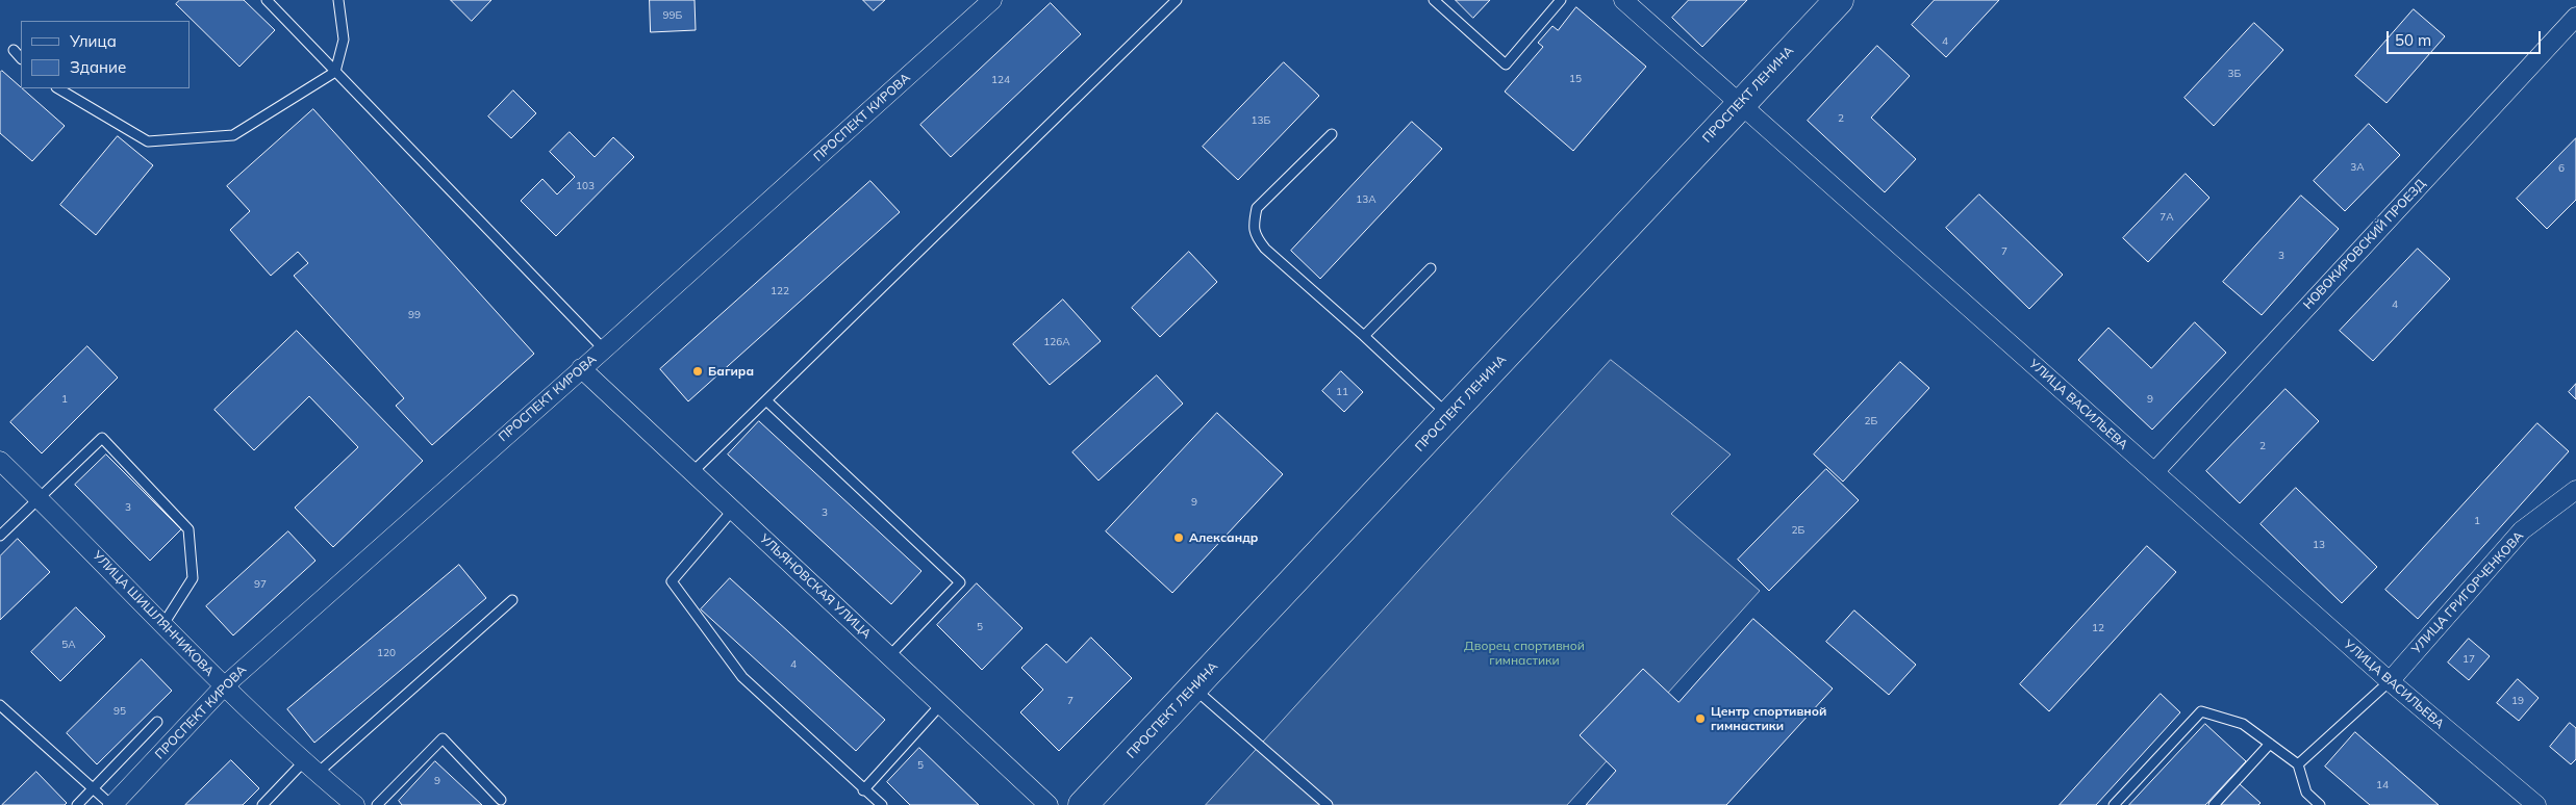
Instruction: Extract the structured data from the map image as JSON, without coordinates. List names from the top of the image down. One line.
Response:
{"streets":{"main road":["ПРОСПЕКТ ЛЕНИНА"],"street":["ПРОСПЕКТ КИРОВА","НОВОКИРОВСКИЙ ПРОЕЗД","УЛИЦА ВАСИЛЬЕВА","УЛЬЯНОВСКАЯ УЛИЦА","УЛИЦА ГРИГОРЧЕНКОВА","УЛИЦА ШИШЛЯННИКОВА"]},"crossings":[["ПРОСПЕКТ ЛЕНИНА","УЛИЦА ВАСИЛЬЕВА"],["ПРОСПЕКТ КИРОВА","УЛЬЯНОВСКАЯ УЛИЦА"],["ПРОСПЕКТ КИРОВА","УЛИЦА ШИШЛЯННИКОВА"],["НОВОКИРОВСКИЙ ПРОЕЗД","УЛИЦА ВАСИЛЬЕВА"],["УЛИЦА ВАСИЛЬЕВА","УЛИЦА ГРИГОРЧЕНКОВА"]],"parks":["Дворец спортивной гимнастики"],"places":["Багира","Александр","Центр спортивной гимнастики"],"house_numbers":["99Б","4","3Б","15","124","2","13Б","3А","6","103","13А","7А","7","3","122","4","99","126А","11","1","9","2Б","2","9","3","3","1","2Б","13","97","5","12","5А","120","17","4","7","19","95","5","9","14"],"legend":["Улица","Здание"],"scale_bar":"50 m"}
